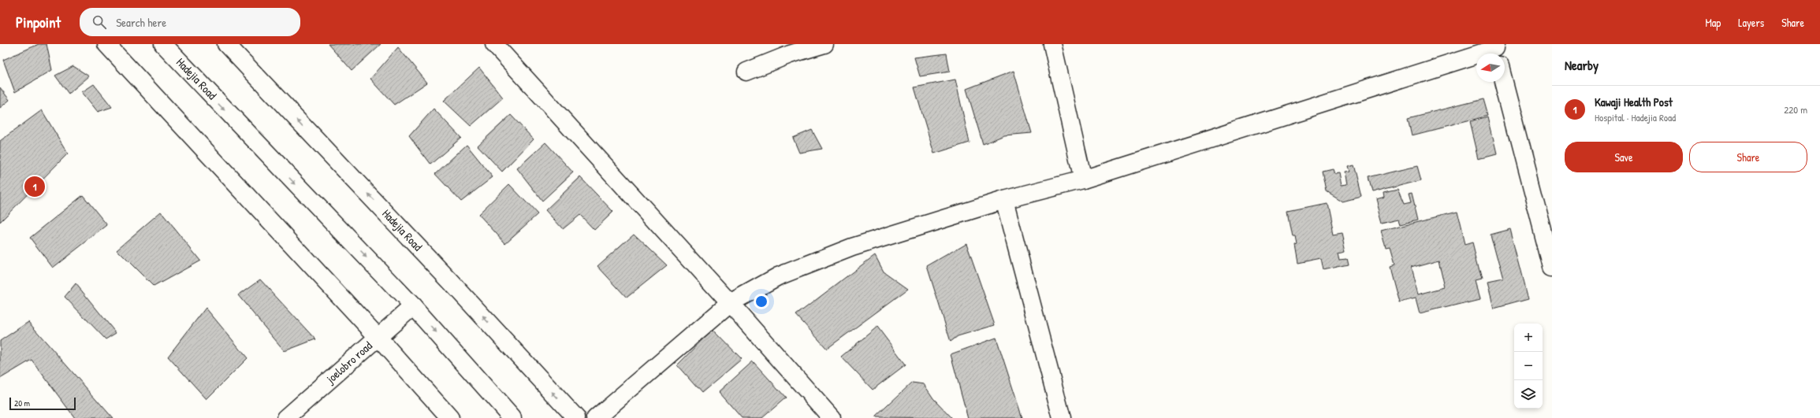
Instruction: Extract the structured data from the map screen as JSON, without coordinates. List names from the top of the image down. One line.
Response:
{"streets":{"street":["Hadejia Road","joelobro road"]},"crossings":[["Hadejia Road","joelobro road"]],"scale_bar":"20 m","north":"left","page":{"header":"Pinpoint","search":"Search here","nav":["Map","Layers","Share"],"heading":"Nearby","list":[{"mark":"1","name":"Kawaji Health Post","note":"Hospital · Hadejia Road","value":"220 m"}],"buttons":["Save","Share"],"pins":"1","map_buttons":["+","−"],"scale":"20 m"}}
